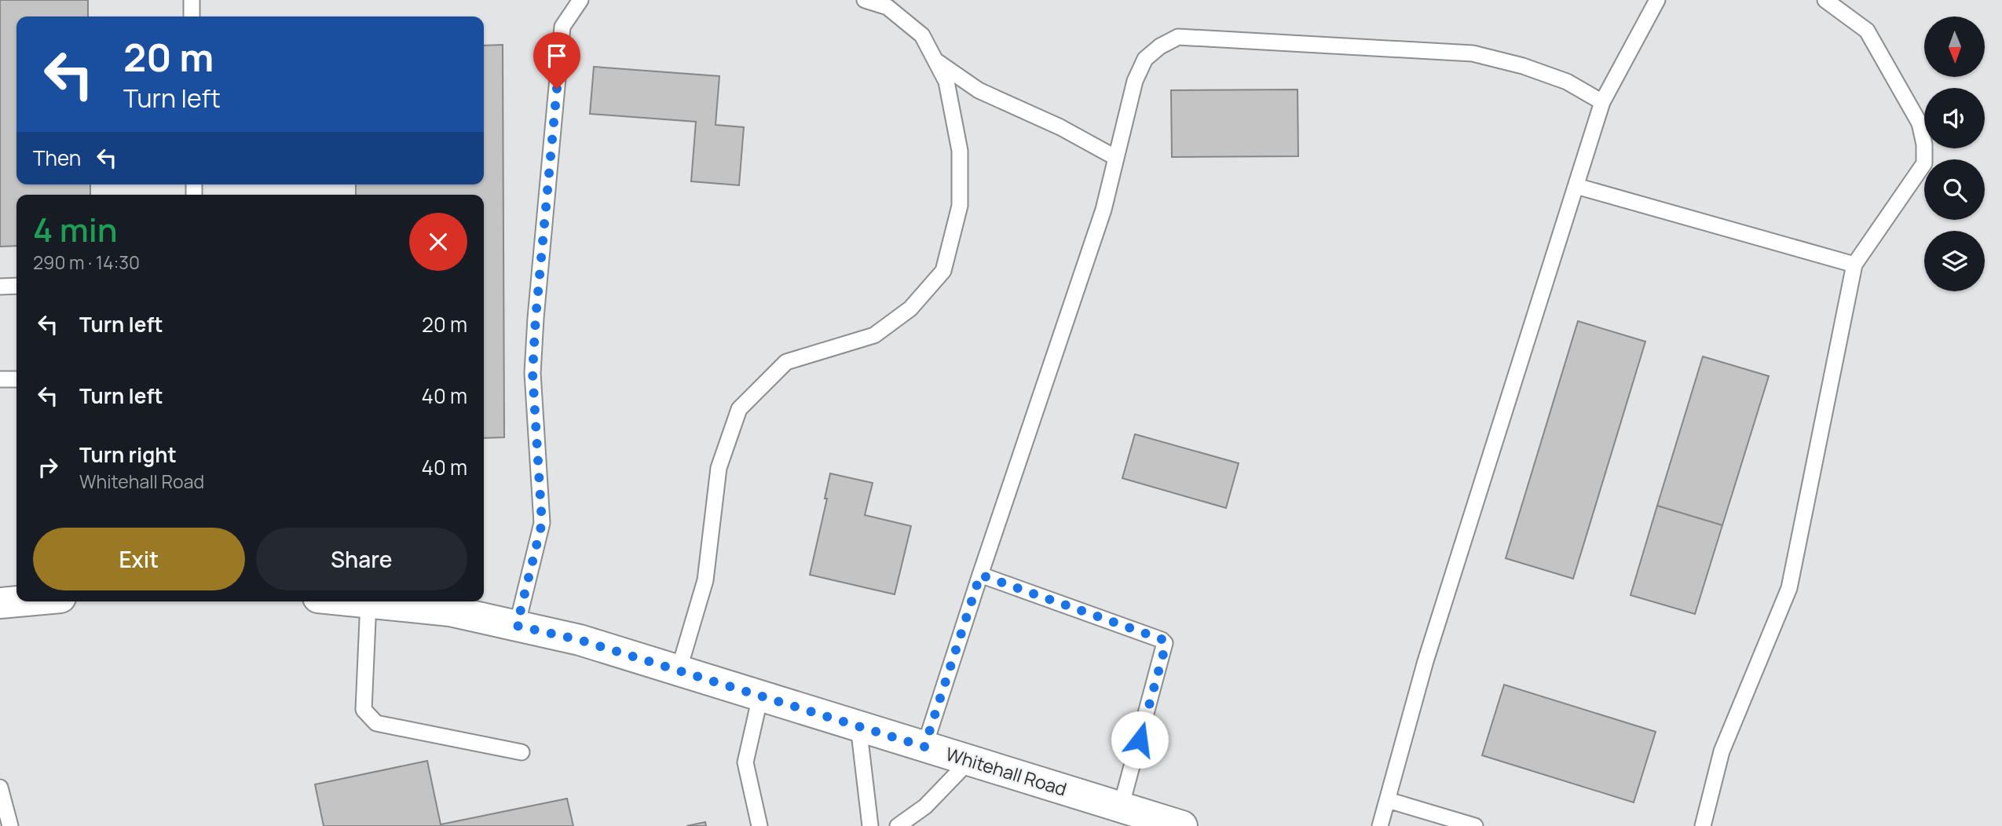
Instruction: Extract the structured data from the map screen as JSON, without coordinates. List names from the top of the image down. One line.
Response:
{"streets":{"main road":["Whitehall Road"]},"north":"bottom","page":{"turn":["20 m","Turn left"],"then":"Then","heading":["4 min","290 m · 14:30"],"list":[{"name":"Turn left","value":"20 m"},{"name":"Turn left","value":"40 m"},{"name":"Turn right","note":"Whitehall Road","value":"40 m"}],"buttons":["Exit","Share"]}}
